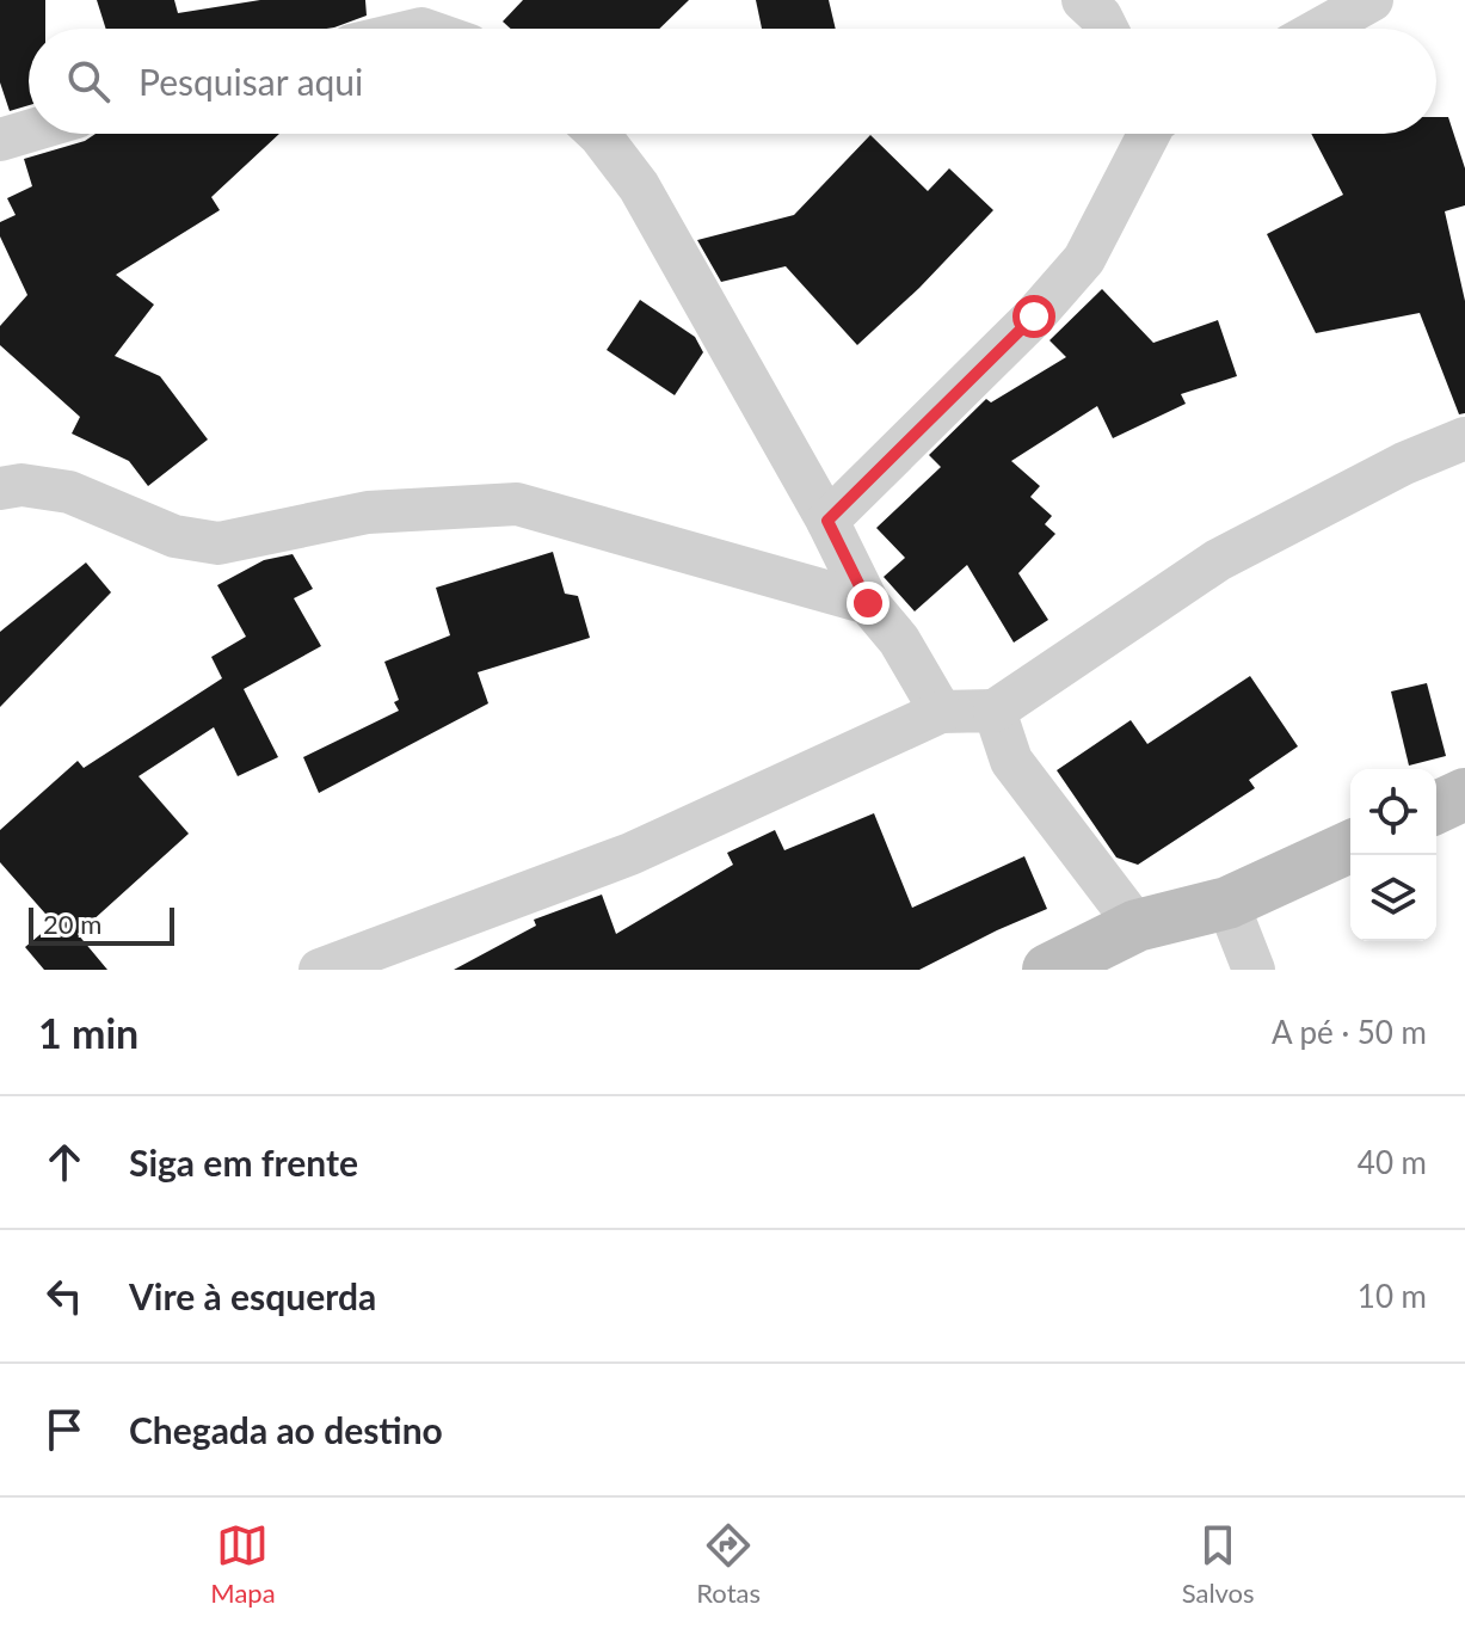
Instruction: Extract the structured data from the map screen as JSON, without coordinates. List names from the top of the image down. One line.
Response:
{"scale_bar":"20 m","page":{"search":"Pesquisar aqui","scale":"20 m","heading":["1 min","A pé · 50 m"],"list":[["Siga em frente","40 m"],["Vire à esquerda","10 m"],"Chegada ao destino"],"nav":["Mapa","Rotas","Salvos"]}}
